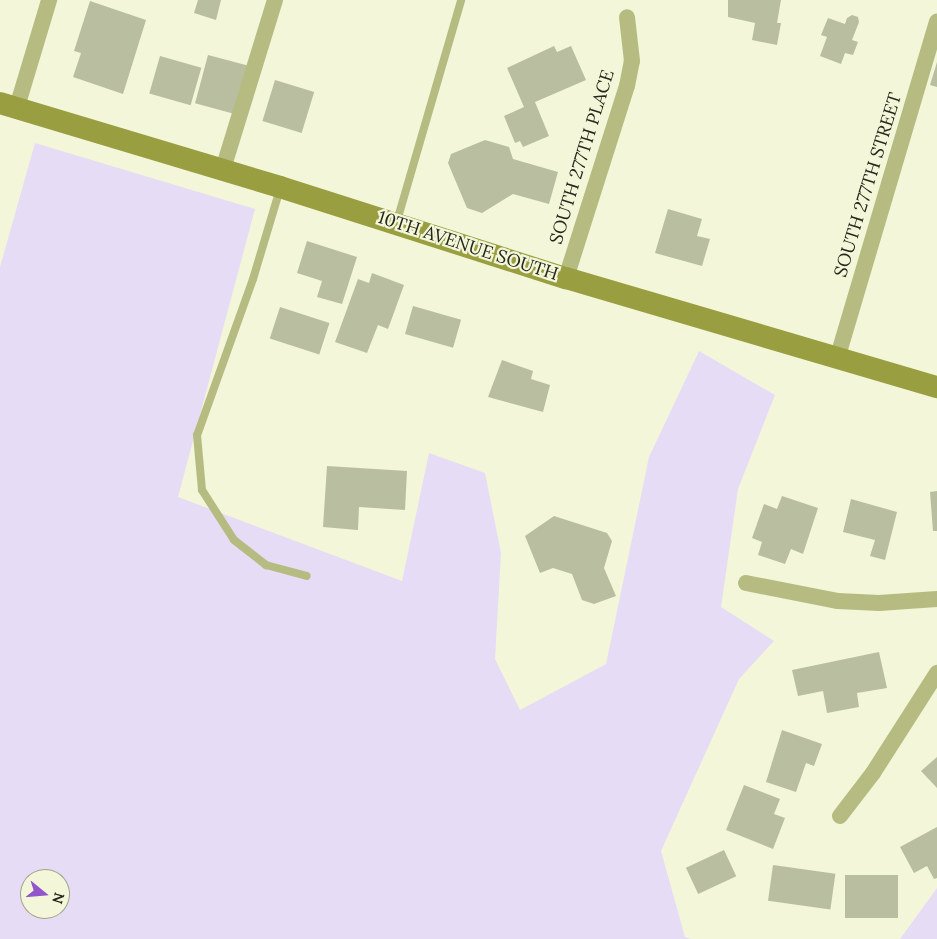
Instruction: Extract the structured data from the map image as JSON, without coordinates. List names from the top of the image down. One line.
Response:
{"streets":{"main road":["10TH AVENUE SOUTH"],"street":["SOUTH 277TH PLACE","SOUTH 277TH STREET"]},"crossings":[["SOUTH 277TH PLACE","10TH AVENUE SOUTH"],["SOUTH 277TH STREET","10TH AVENUE SOUTH"]],"north":"right"}
